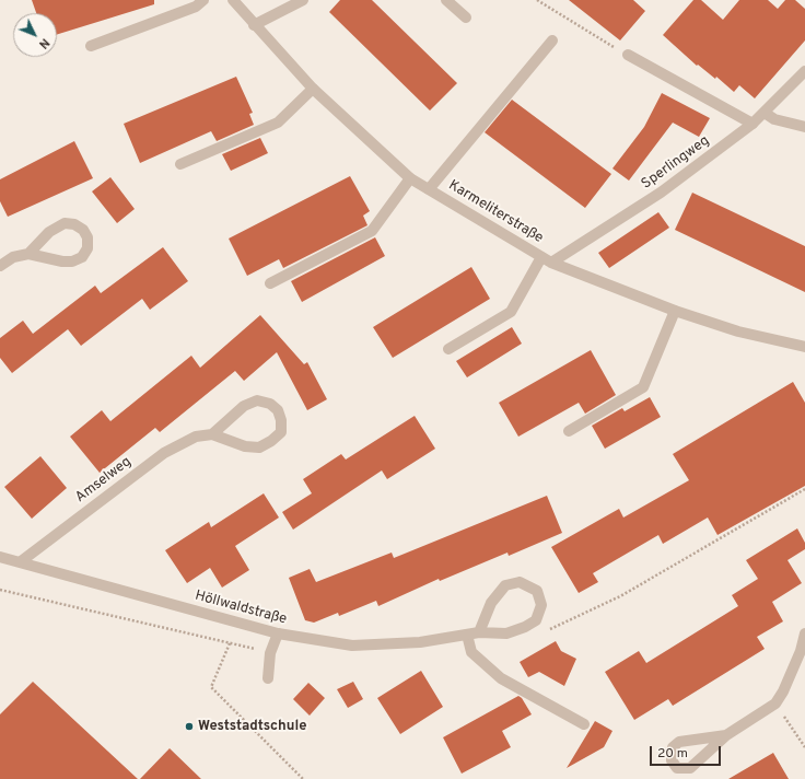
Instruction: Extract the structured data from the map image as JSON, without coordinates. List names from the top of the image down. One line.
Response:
{"streets":{"street":["Sperlingweg","Karmeliterstraße","Amselweg","Höllwaldstraße"]},"crossings":[["Sperlingweg","Karmeliterstraße"],["Amselweg","Höllwaldstraße"]],"places":["Weststadtschule"],"scale_bar":"20 m","north":"bottom right"}
